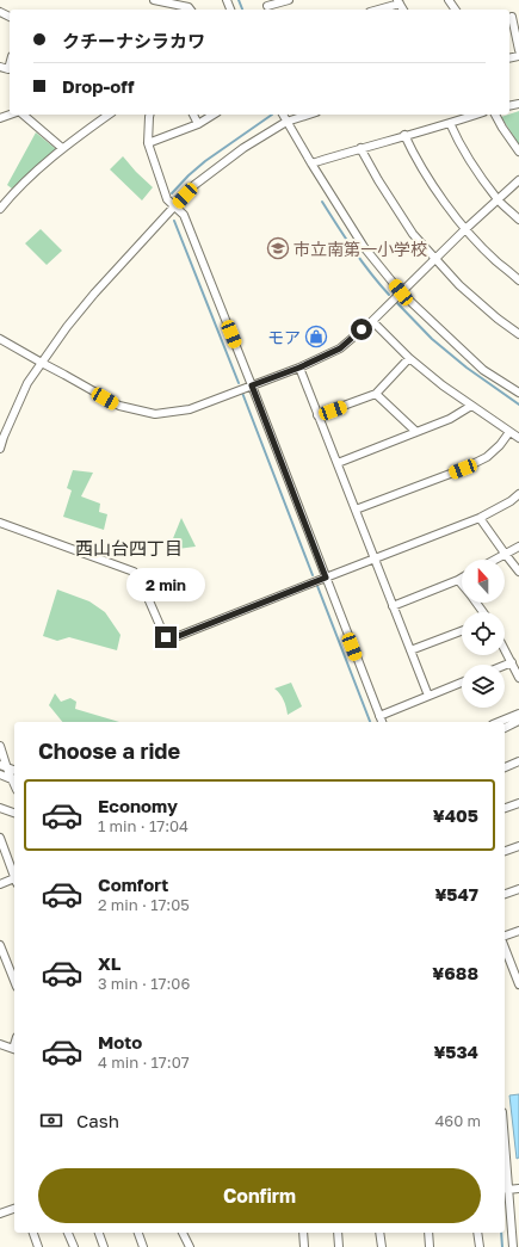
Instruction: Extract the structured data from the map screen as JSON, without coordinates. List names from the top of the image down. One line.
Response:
{"districts":["西山台四丁目"],"places":{"school or university":["市立南第一小学校"],"shop":["モア"]},"north":"top","page":{"banner":["クチーナシラカワ","Drop-off"],"bubble":"2 min","heading":"Choose a ride","list":[{"name":"Economy","note":"1 min · 17:04","value":"¥405"},{"name":"Comfort","note":"2 min · 17:05","value":"¥547"},{"name":"XL","note":"3 min · 17:06","value":"¥688"},{"name":"Moto","note":"4 min · 17:07","value":"¥534"}],"pay":["Cash","460 m"],"buttons":"Confirm"}}
